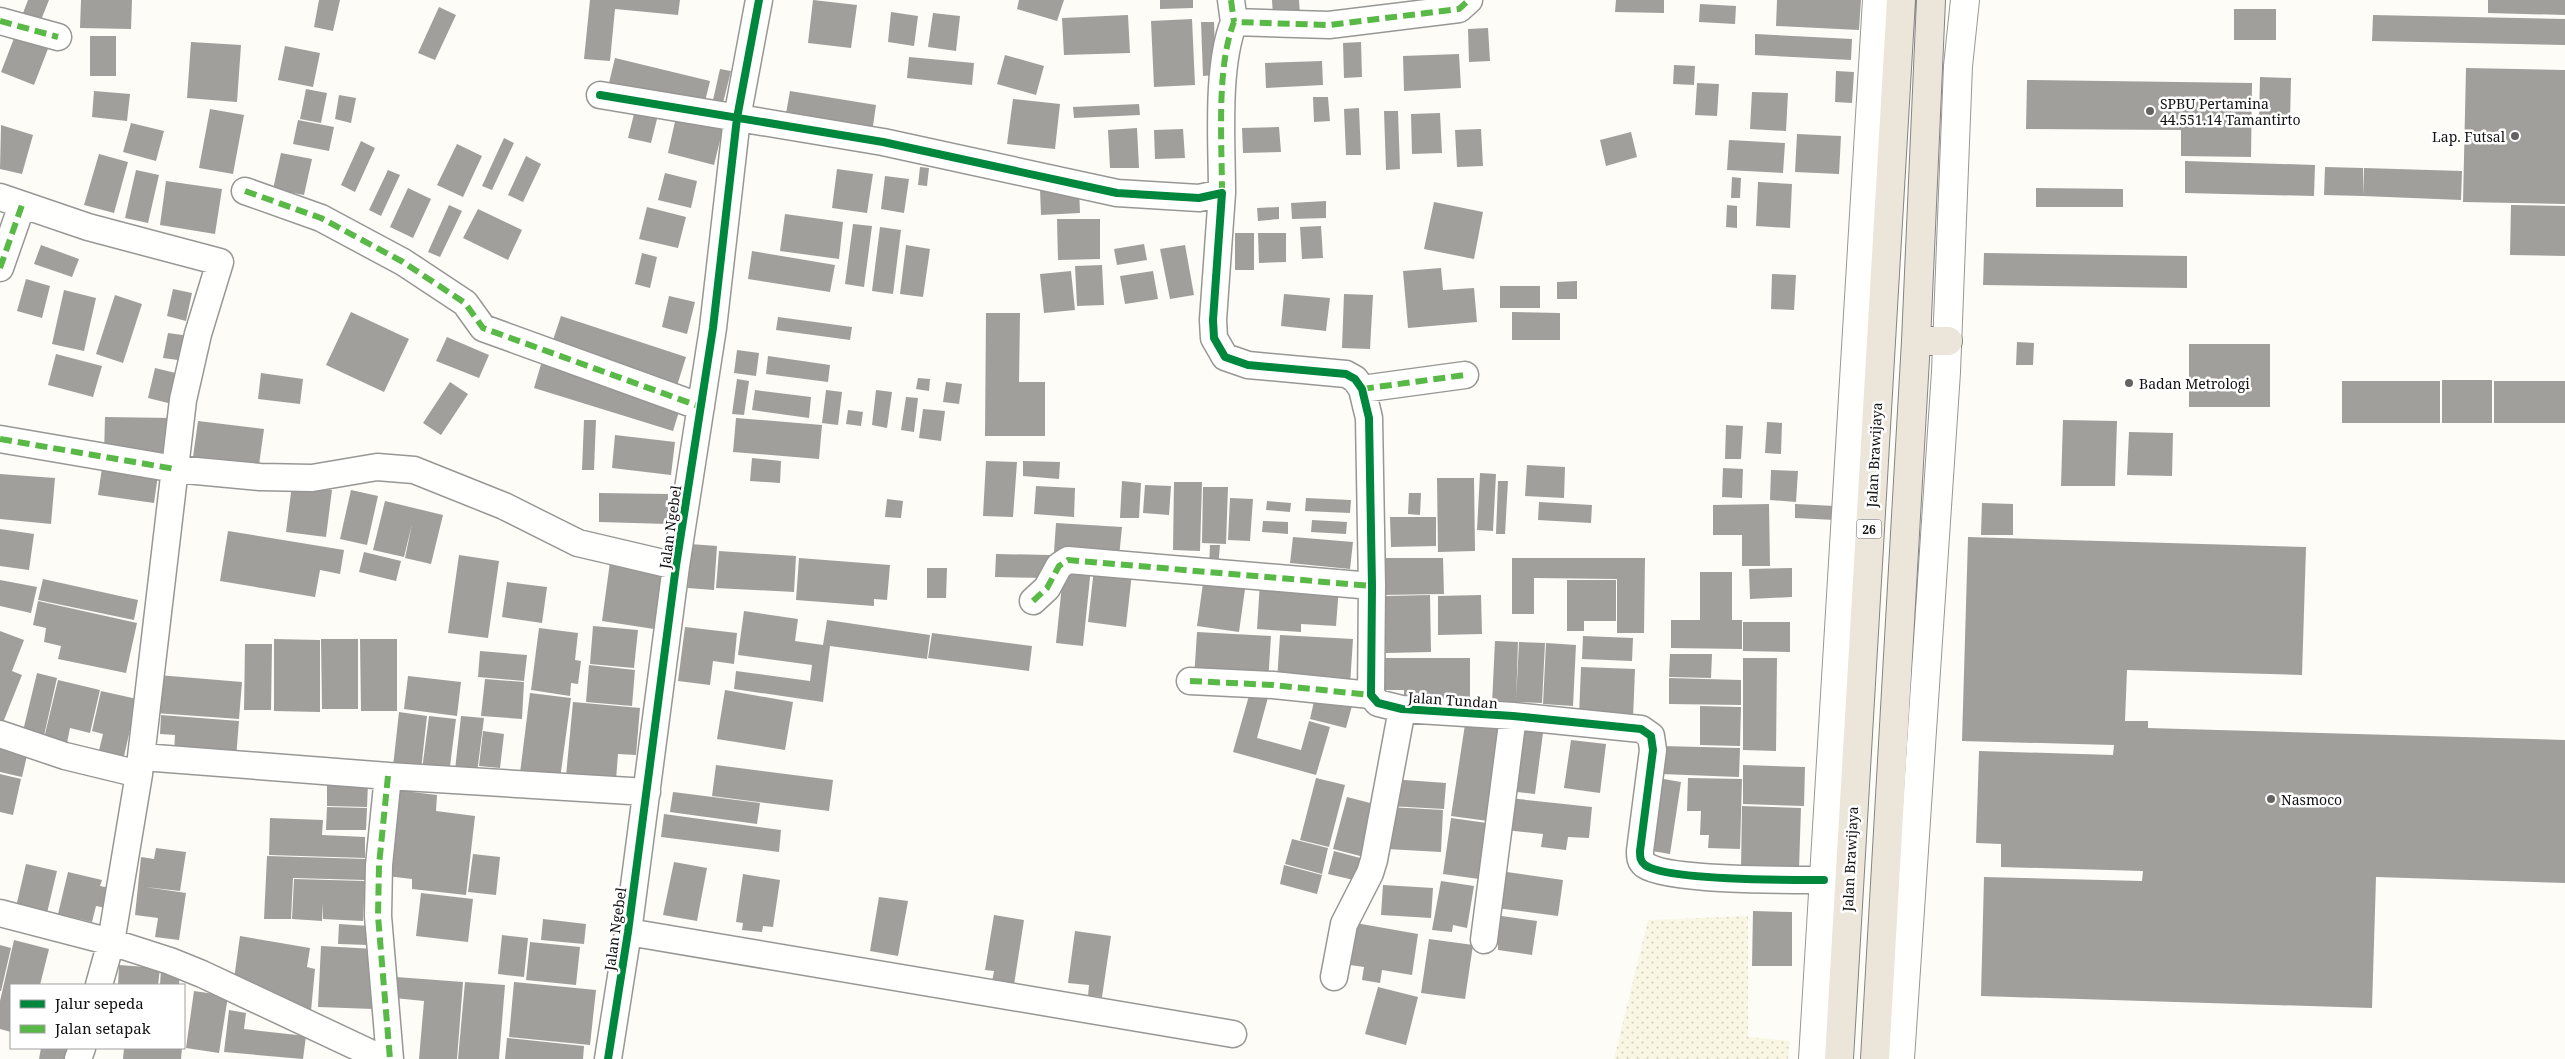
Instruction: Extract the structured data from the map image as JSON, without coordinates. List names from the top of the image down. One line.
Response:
{"streets":{"highway":["Jalan Brawijaya","26"],"street":["Jalan Ngebel","Jalan Tundan"]},"places":["SPBU Pertamina 44.551.14 Tamantirto","Lap. Futsal","Badan Metrologi","Nasmoco"],"legend":["Jalur sepeda","Jalan setapak"]}
